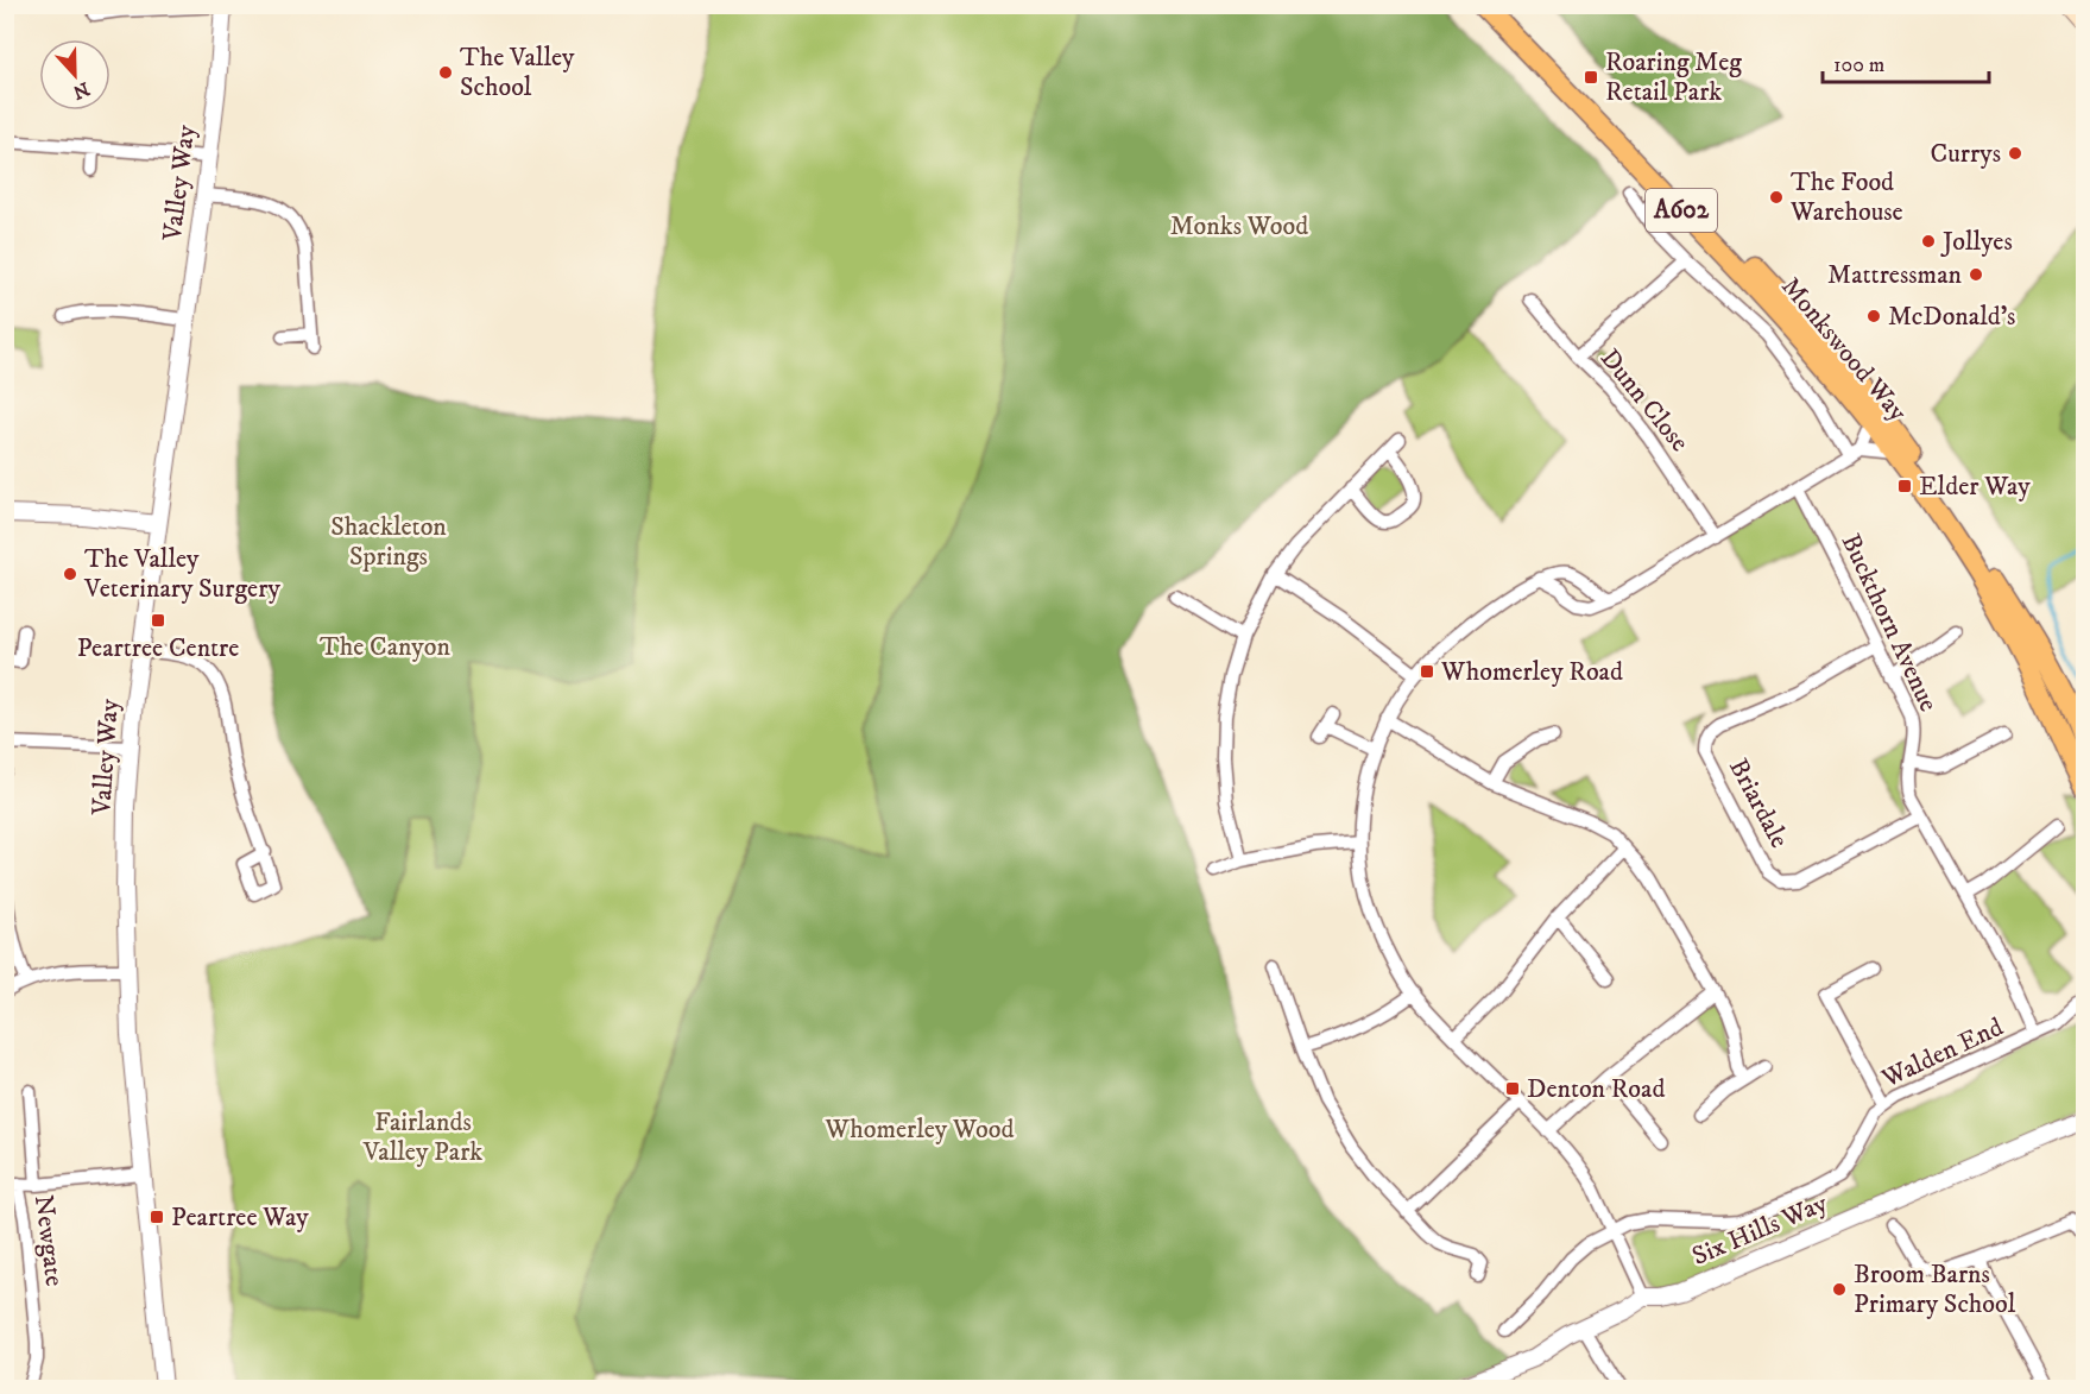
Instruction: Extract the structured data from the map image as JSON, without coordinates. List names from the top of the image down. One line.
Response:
{"streets":{"main road":["A602","Monkswood Way"],"street":["Valley Way","Dunn Close","Buckthorn Avenue","Briardale","Walden End","Six Hills Way","Newgate"]},"crossings":[["Buckthorn Avenue","Briardale"],["Buckthorn Avenue","Walden End"]],"parks":["Monks Wood","Shackleton Springs","The Canyon","Fairlands Valley Park","Whomerley Wood"],"places":{"other":["The Valley School","Currys","The Food Warehouse","Jollyes","Mattressman","McDonald's","The Valley Veterinary Surgery","Broom Barns Primary School"],"transit":["Roaring Meg Retail Park","Elder Way","Peartree Centre","Whomerley Road","Denton Road","Peartree Way"]},"scale_bar":"100 m","north":"bottom"}
